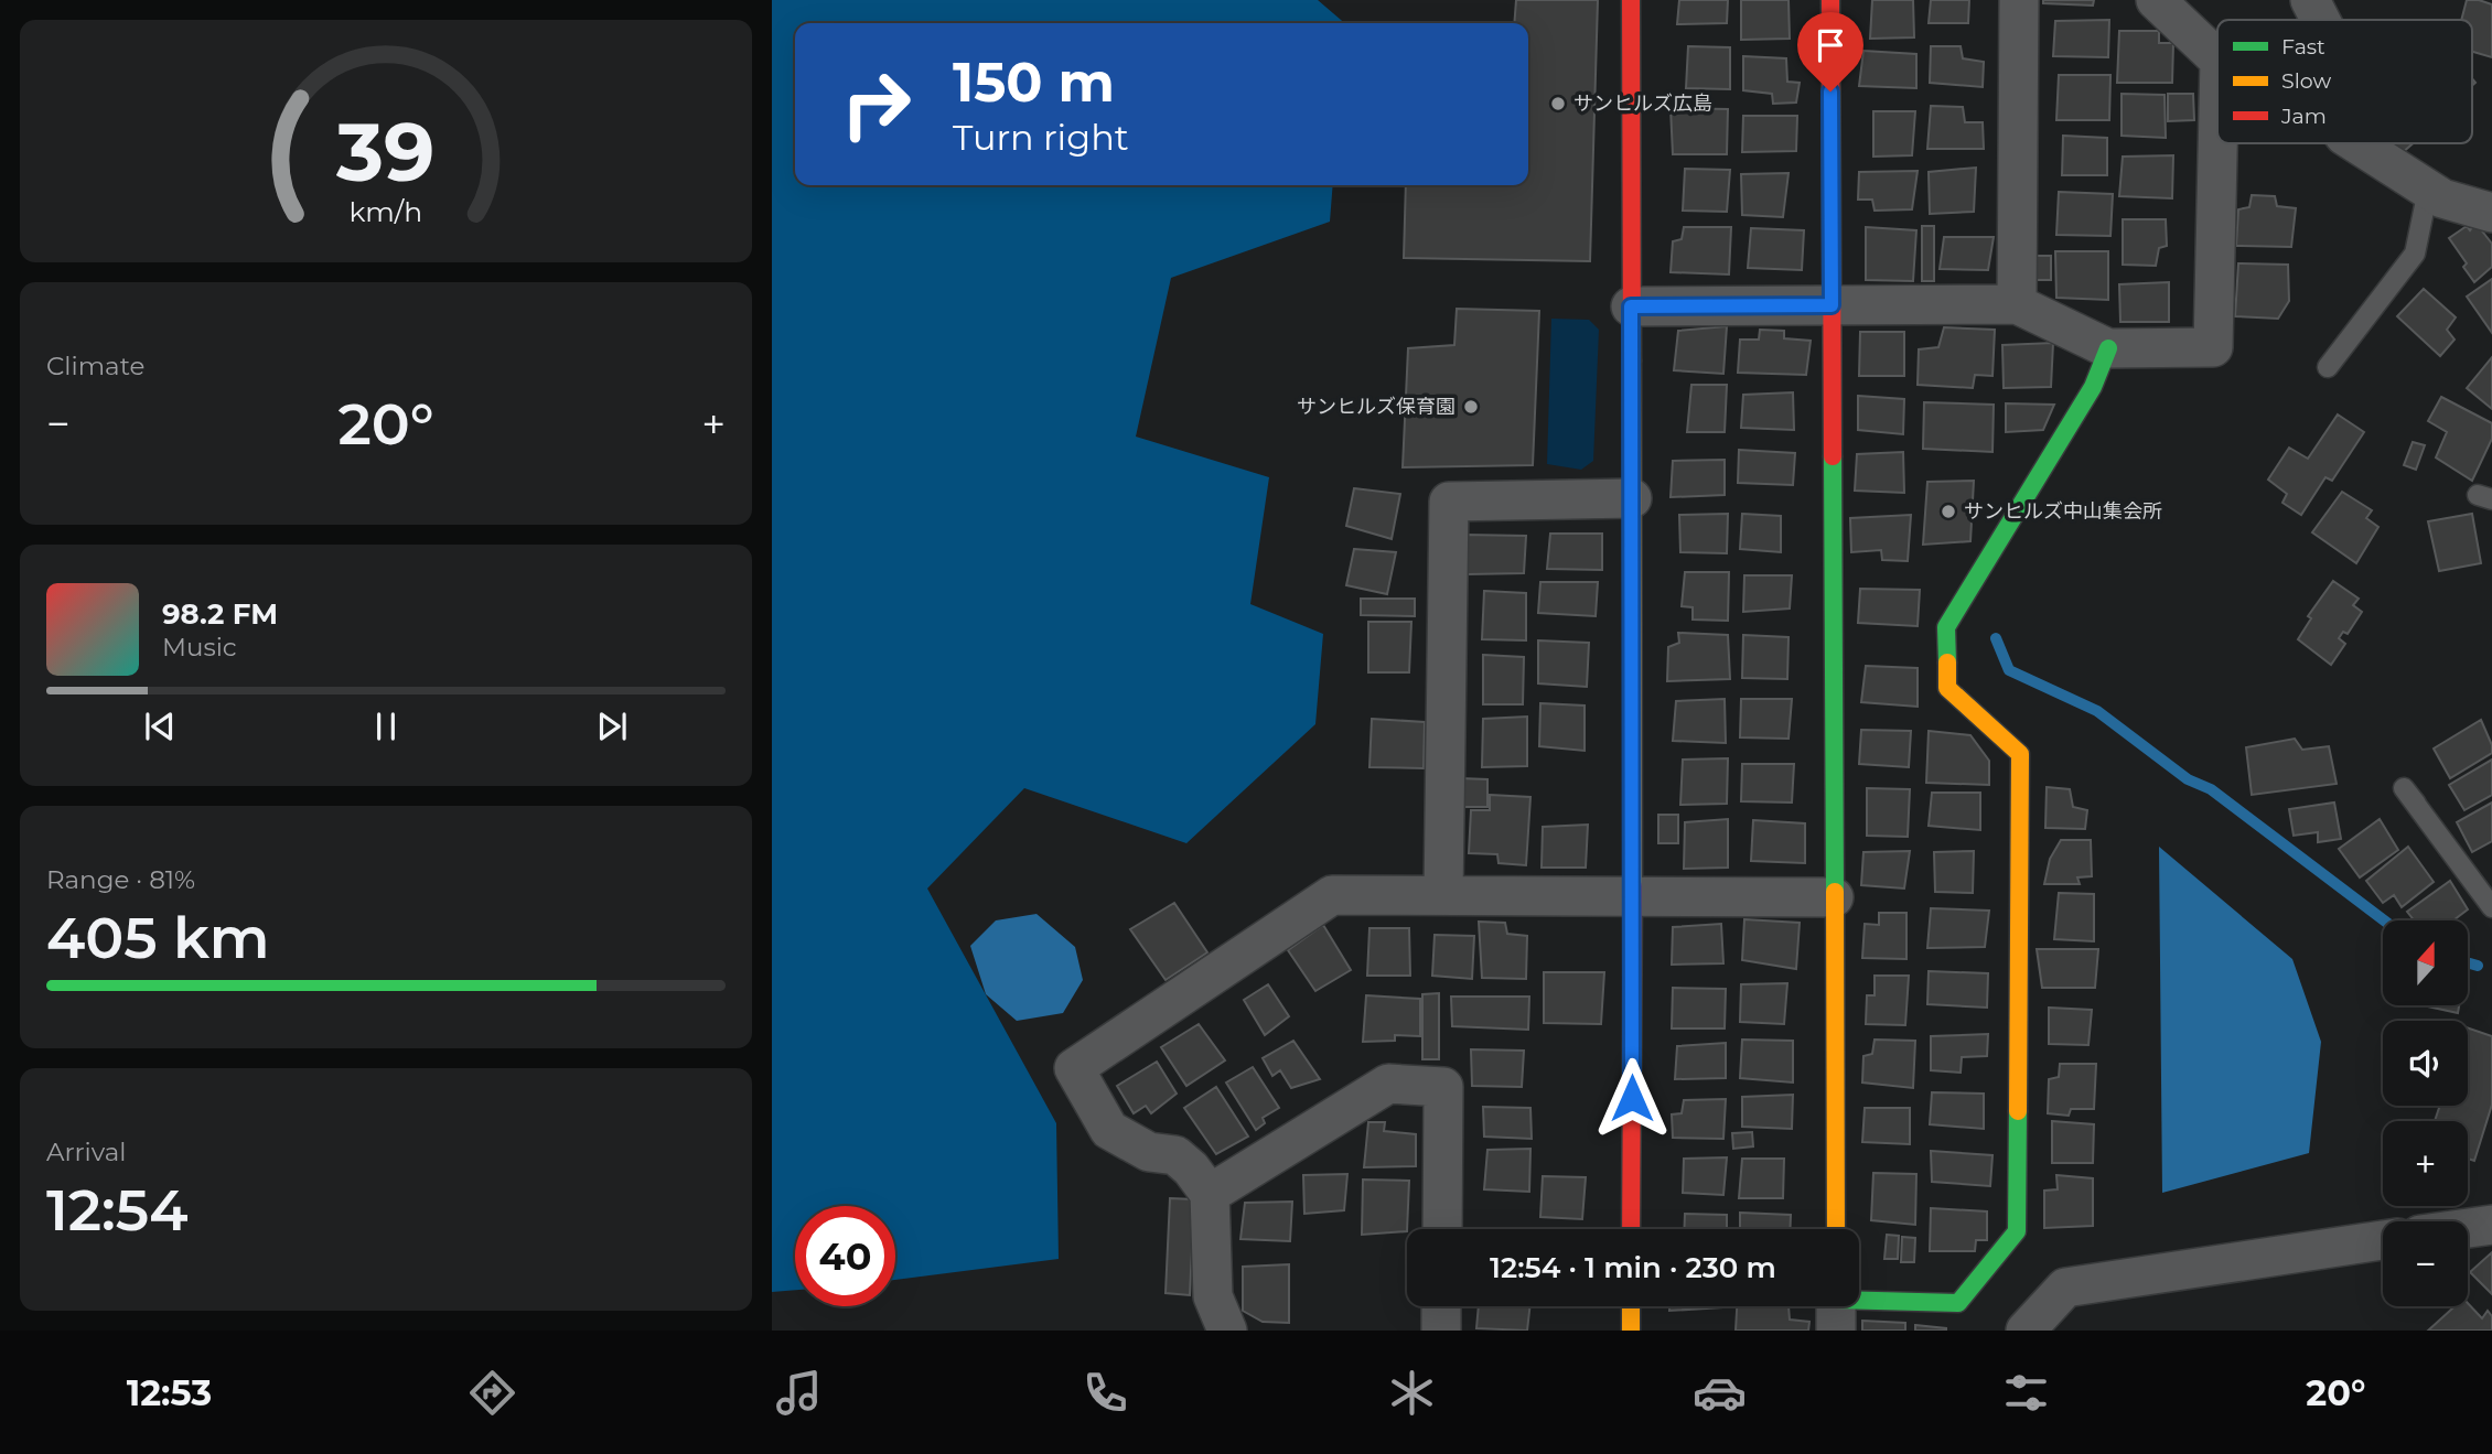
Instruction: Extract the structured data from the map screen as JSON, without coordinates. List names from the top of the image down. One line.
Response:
{"places":["サンヒルズ広島","サンヒルズ保育園","サンヒルズ中山集会所"],"legend":["Fast","Slow","Jam"],"north":"top","page":{"turn":["150 m","Turn right"],"tile":["Climate",["Range · 81%","405 km"],["Arrival","12:54"]],"heat":["−","20°","+"],"song":["98.2 FM","Music"],"map_buttons":["+","−"],"limit":"40","trip":"12:54 · 1 min · 230 m","tabs":["12:53","20°"],"gauge":["39","km/h"]}}
